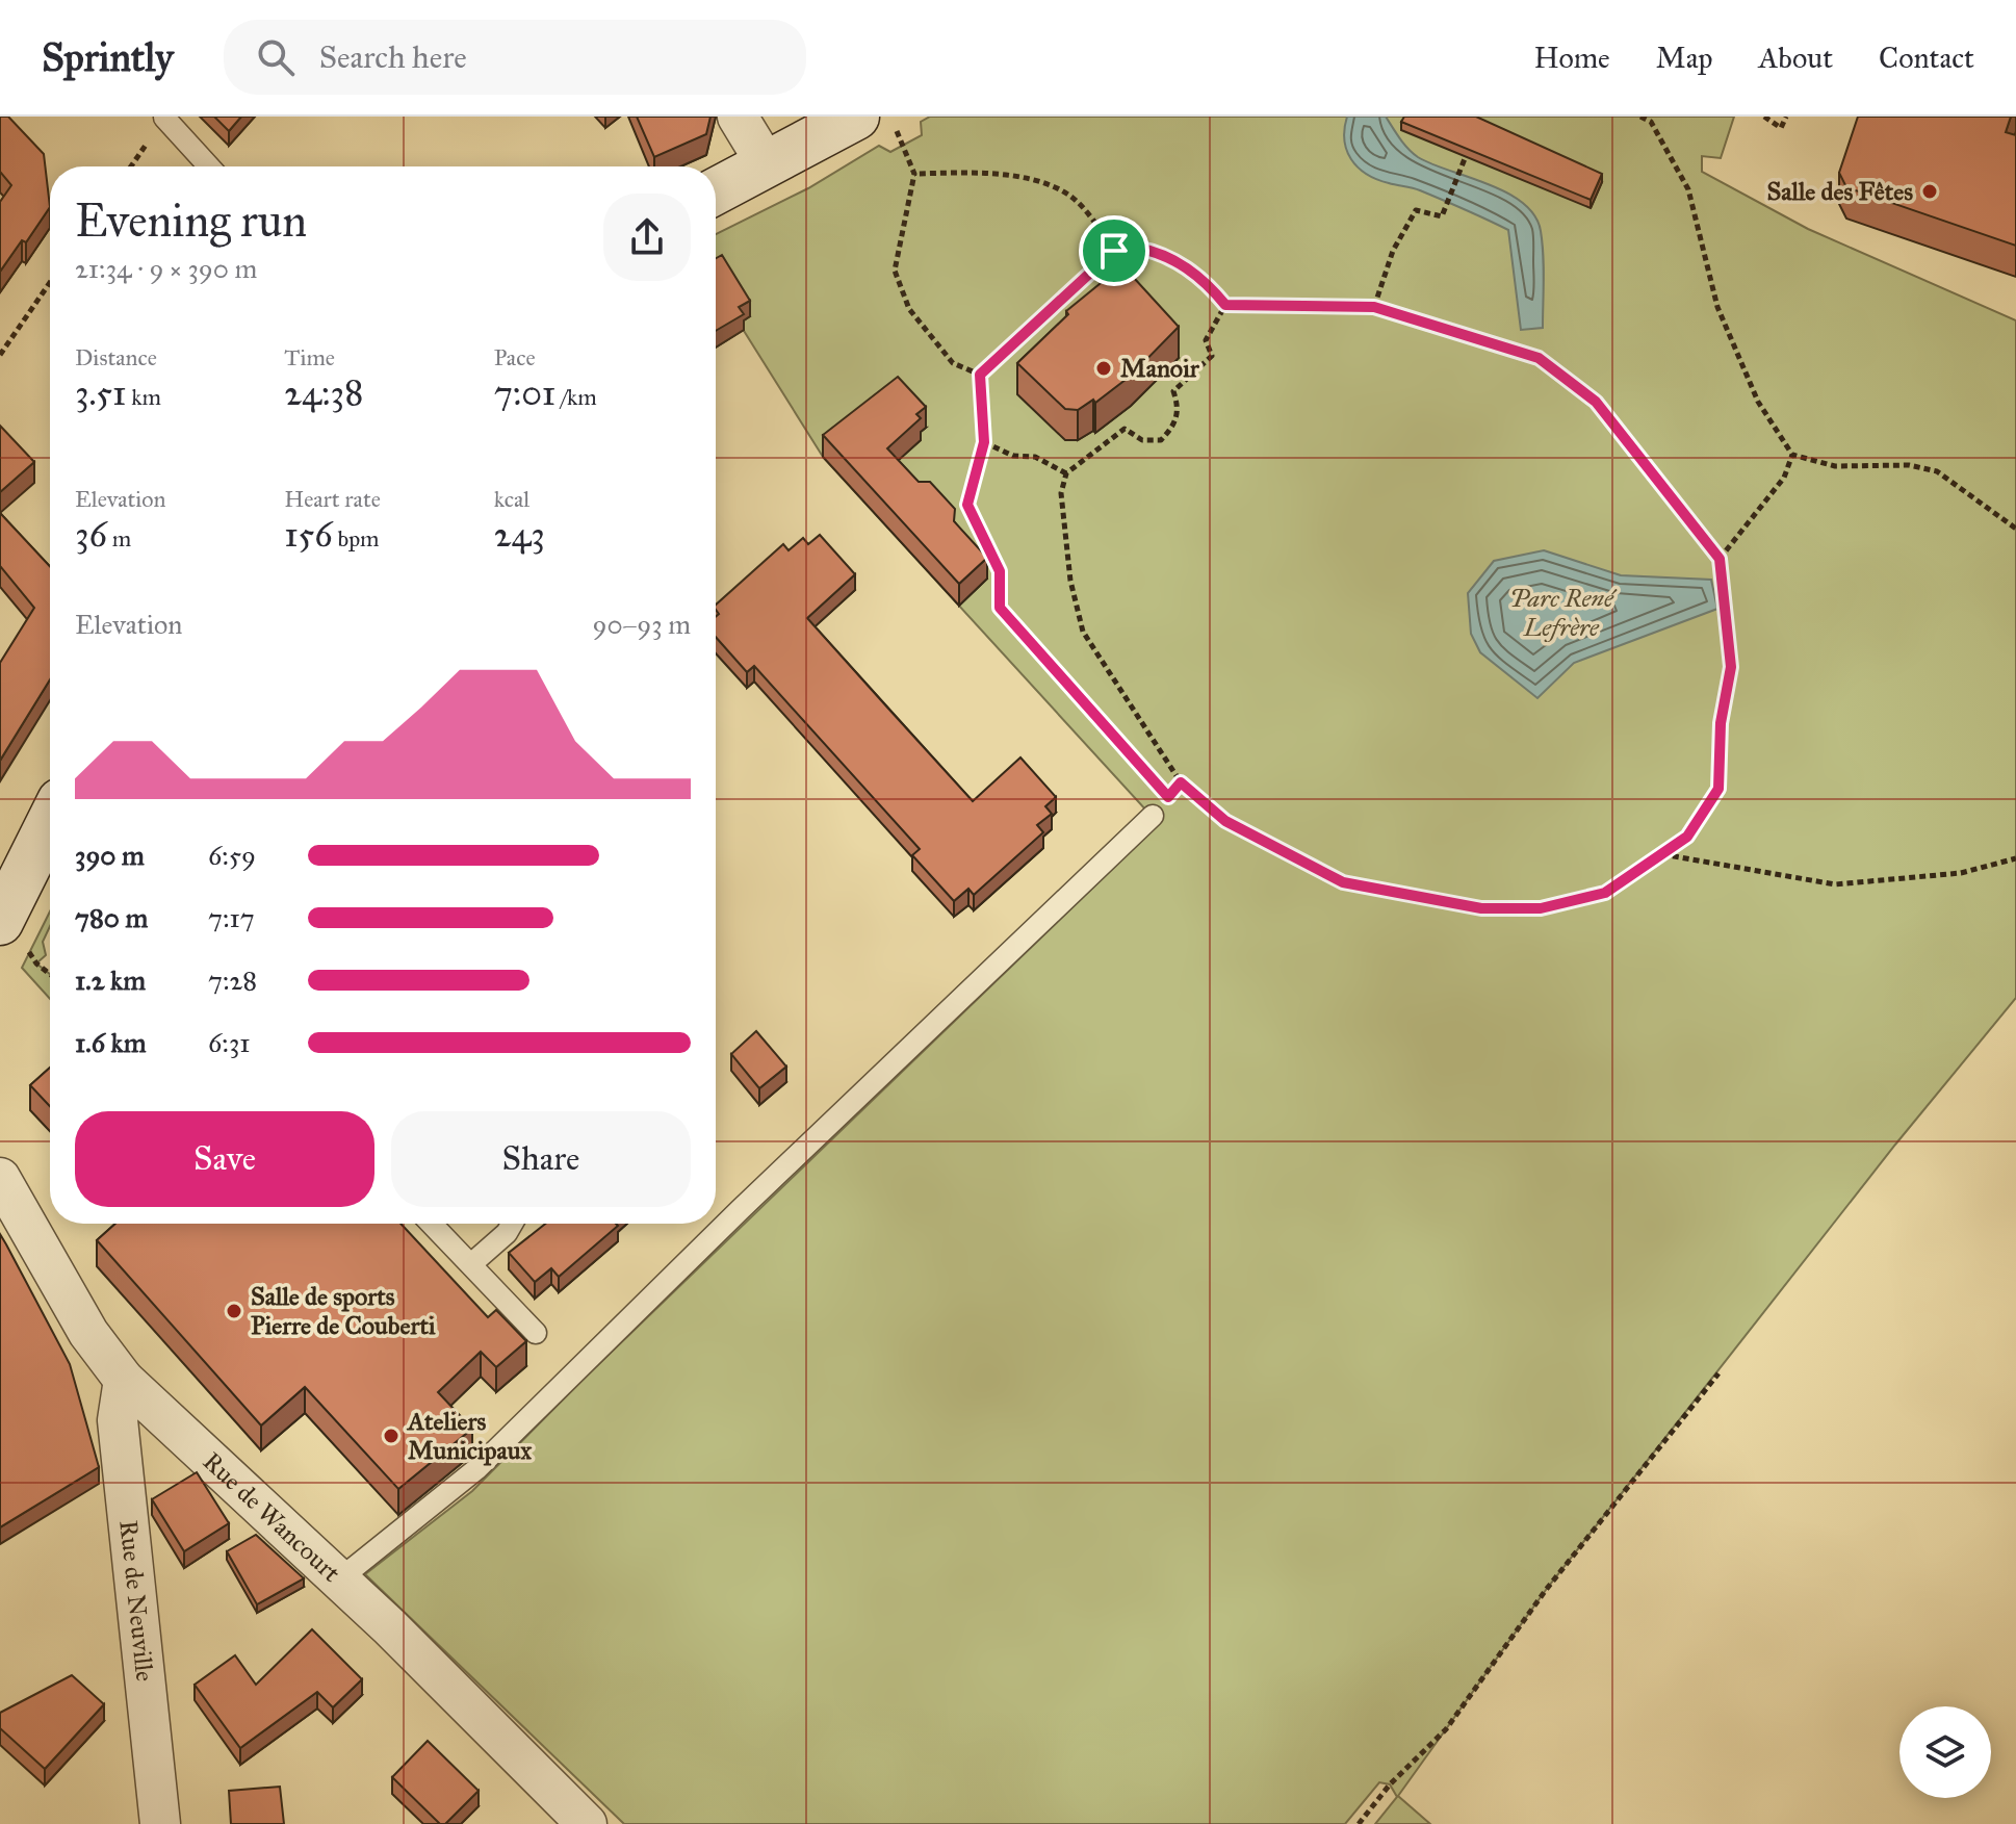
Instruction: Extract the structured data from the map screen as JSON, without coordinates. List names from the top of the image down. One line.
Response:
{"streets":{"street":["Rue de Wancourt","Rue de Neuville"]},"crossings":[["Rue de Wancourt","Rue de Neuville"]],"parks":["Parc René Lefrère"],"places":["Salle des Fêtes","Manoir","Salle de sports Pierre de Couberti","Ateliers Municipaux"],"page":{"header":"Sprintly","search":"Search here","nav":["Home","Map","About","Contact"],"heading":["Evening run","21:34 · 9 × 390 m"],"stats":[["Distance","3.51 km"],["Time","24:38"],["Pace","7:01 /km"],["Elevation","36 m"],["Heart rate","156 bpm"],["kcal","243"]],"chart":["Elevation","90–93 m"],"list":[{"name":"390 m","note":"6:59"},{"name":"780 m","note":"7:17"},{"name":"1.2 km","note":"7:28"},{"name":"1.6 km","note":"6:31"}],"buttons":["Save","Share"]}}
